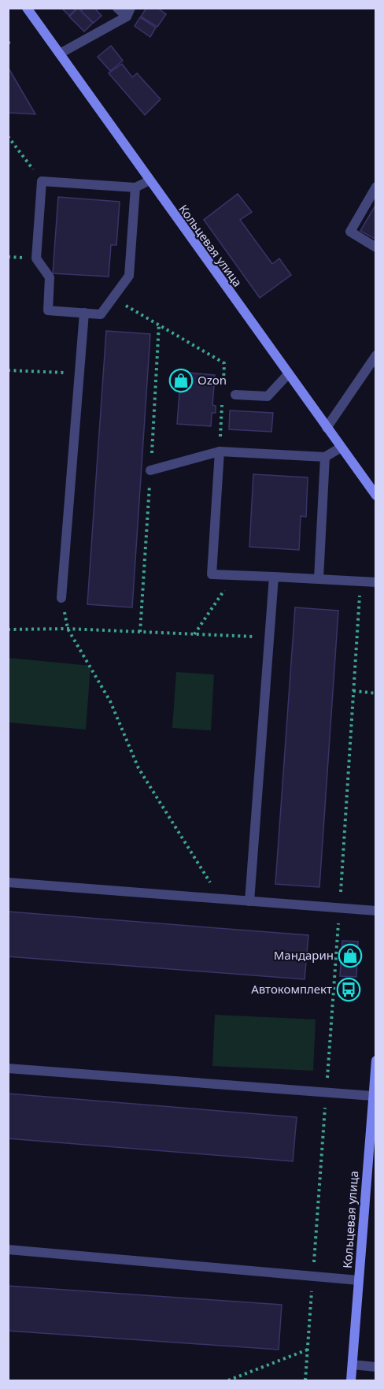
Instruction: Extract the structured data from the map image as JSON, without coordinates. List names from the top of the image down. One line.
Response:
{"streets":{"street":["Кольцевая улица"]},"places":{"shop":["Ozon","Мандарин"],"bus stop":["Автокомплект"]}}
